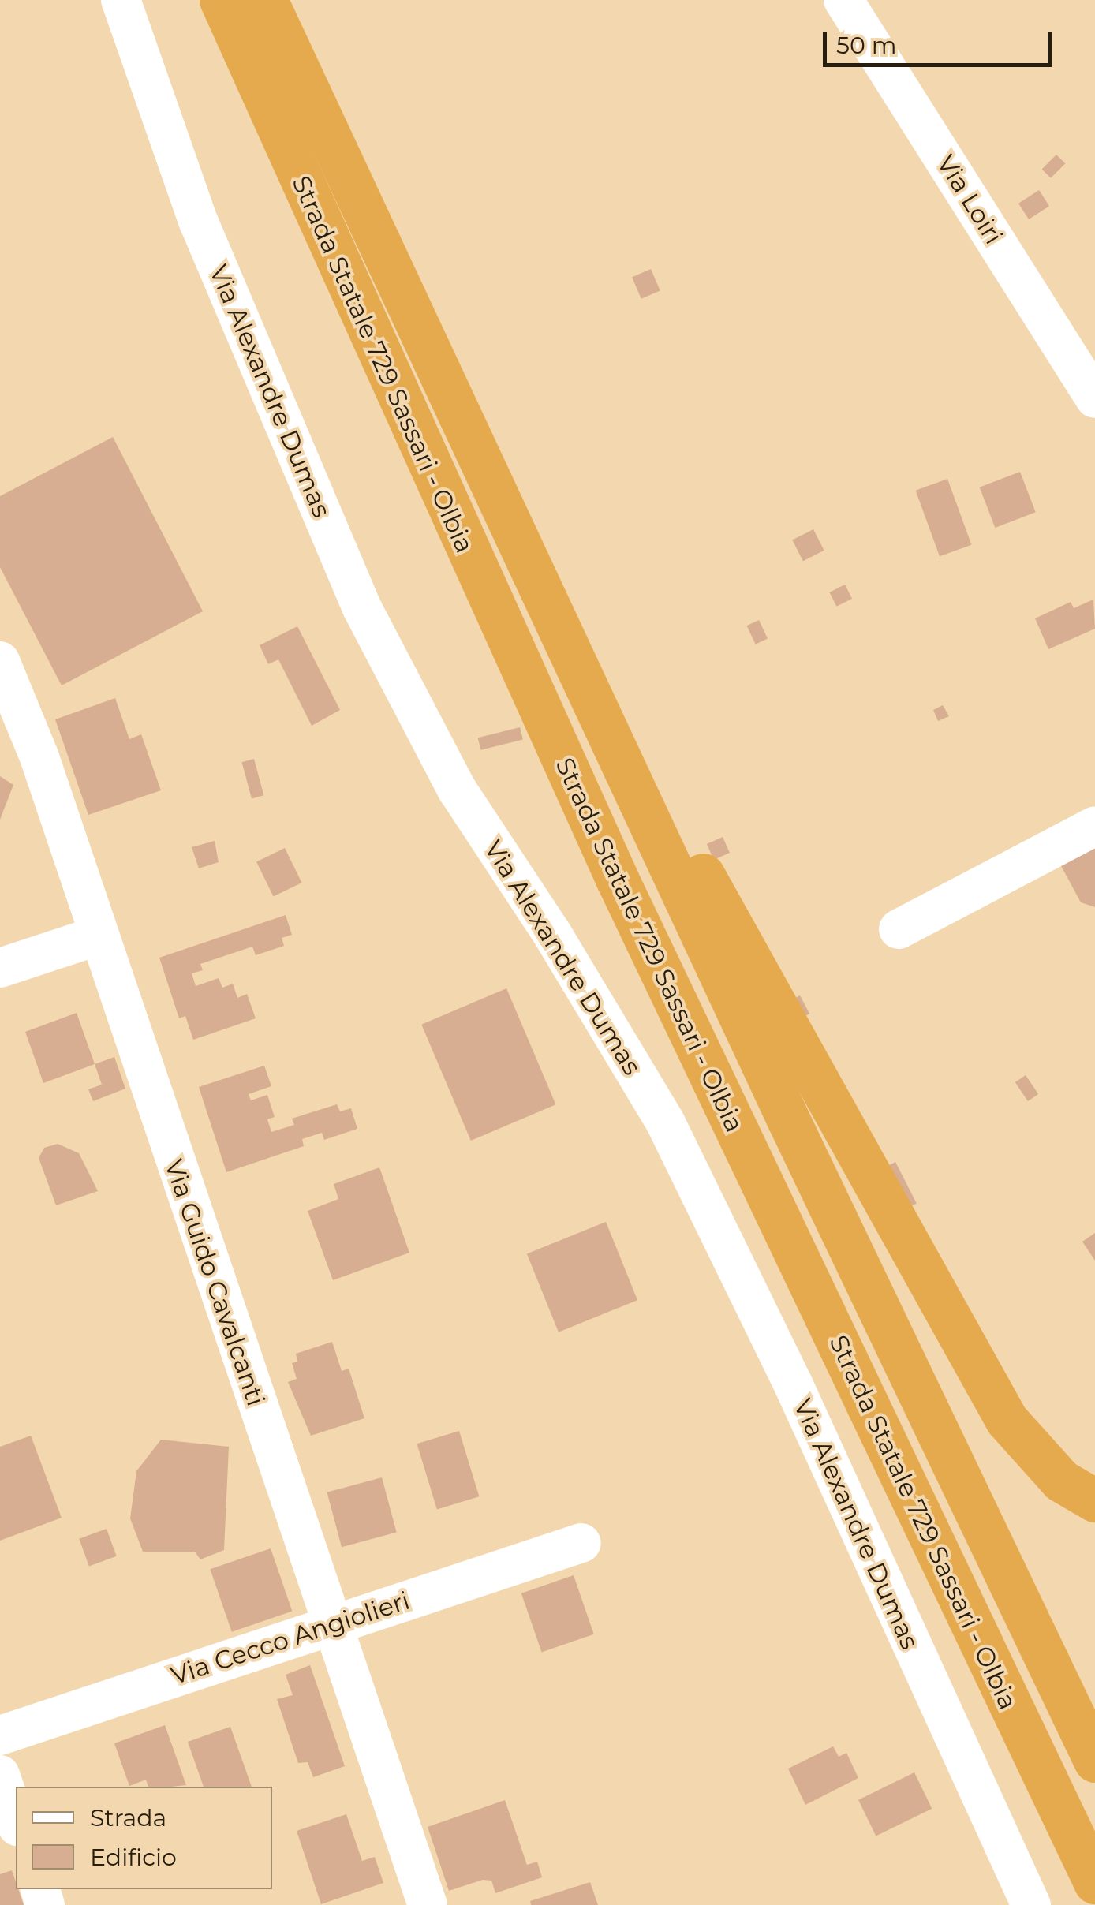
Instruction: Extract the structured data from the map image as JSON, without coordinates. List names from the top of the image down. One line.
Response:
{"streets":{"highway":["Strada Statale 729 Sassari - Olbia"],"street":["Via Loiri","Via Alexandre Dumas","Via Guido Cavalcanti","Via Cecco Angiolieri"]},"crossings":[["Via Guido Cavalcanti","Via Cecco Angiolieri"]],"legend":["Strada","Edificio"],"scale_bar":"50 m"}
